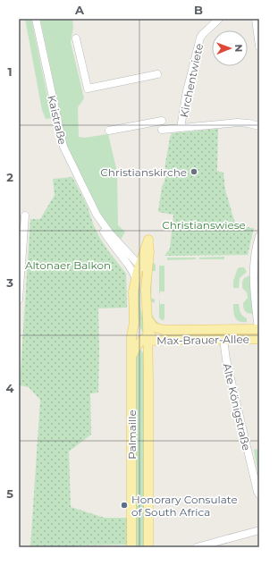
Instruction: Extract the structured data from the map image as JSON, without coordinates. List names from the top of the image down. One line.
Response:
{"streets":{"main road":["Max-Brauer-Allee","Palmaille"],"street":["Kirchentwiete","Kaistraße","Alte Königstraße"]},"crossings":[["Kaistraße","Palmaille"],["Max-Brauer-Allee","Alte Königstraße"],["Max-Brauer-Allee","Palmaille"]],"parks":["Christianswiese","Altonaer Balkon"],"places":["Christianskirche","Honorary Consulate of South Africa"],"north":"right","grid":{"columns":["A","B"],"rows":["1","2","3","4","5"]}}
